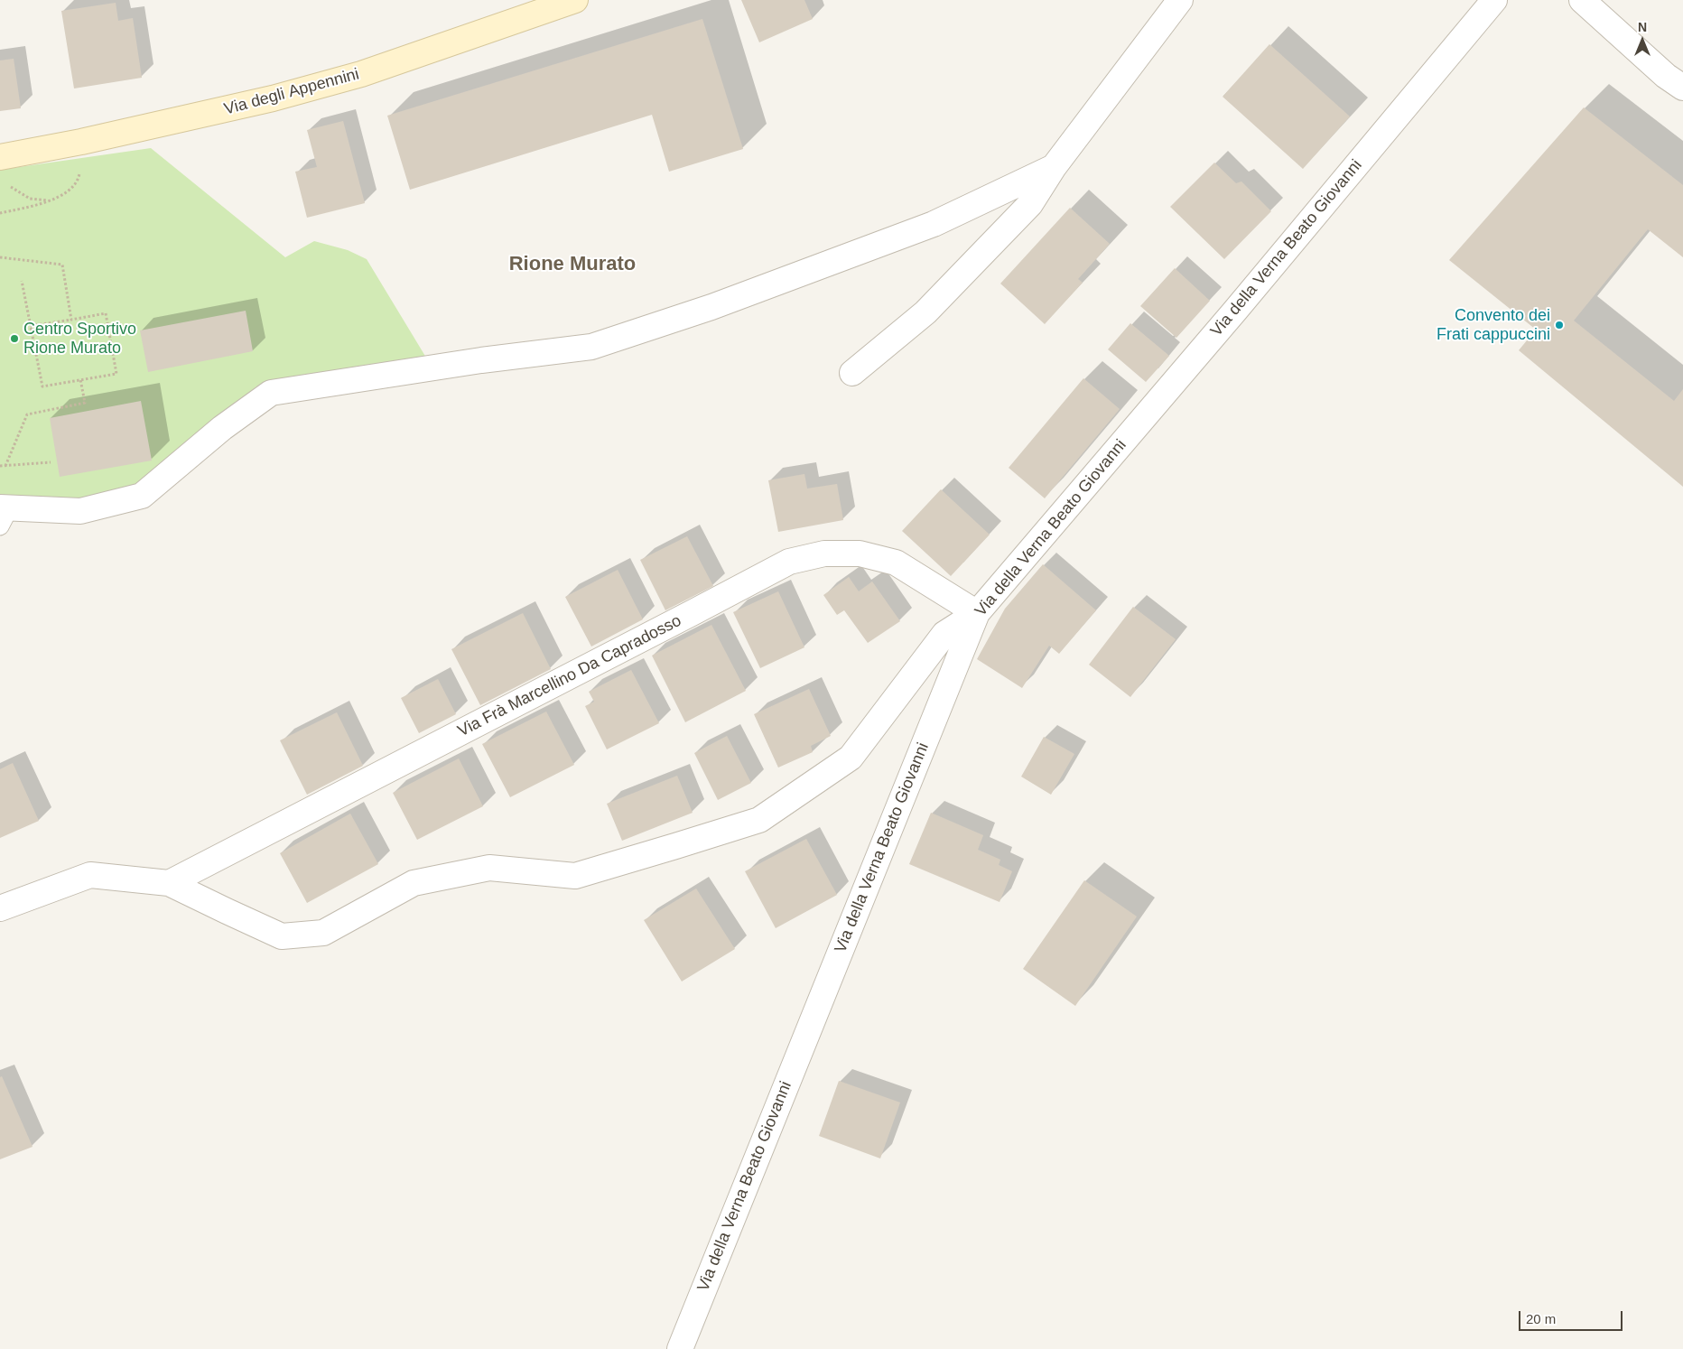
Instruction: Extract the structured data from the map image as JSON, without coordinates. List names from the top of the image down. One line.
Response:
{"streets":{"street":["Via degli Appennini","Via della Verna Beato Giovanni","Via Frà Marcellino Da Capradosso"]},"crossings":[["Via della Verna Beato Giovanni","Via Frà Marcellino Da Capradosso"]],"districts":["Rione Murato"],"places":["Convento dei Frati cappuccini","Centro Sportivo Rione Murato"],"scale_bar":"20 m","north":"top"}
